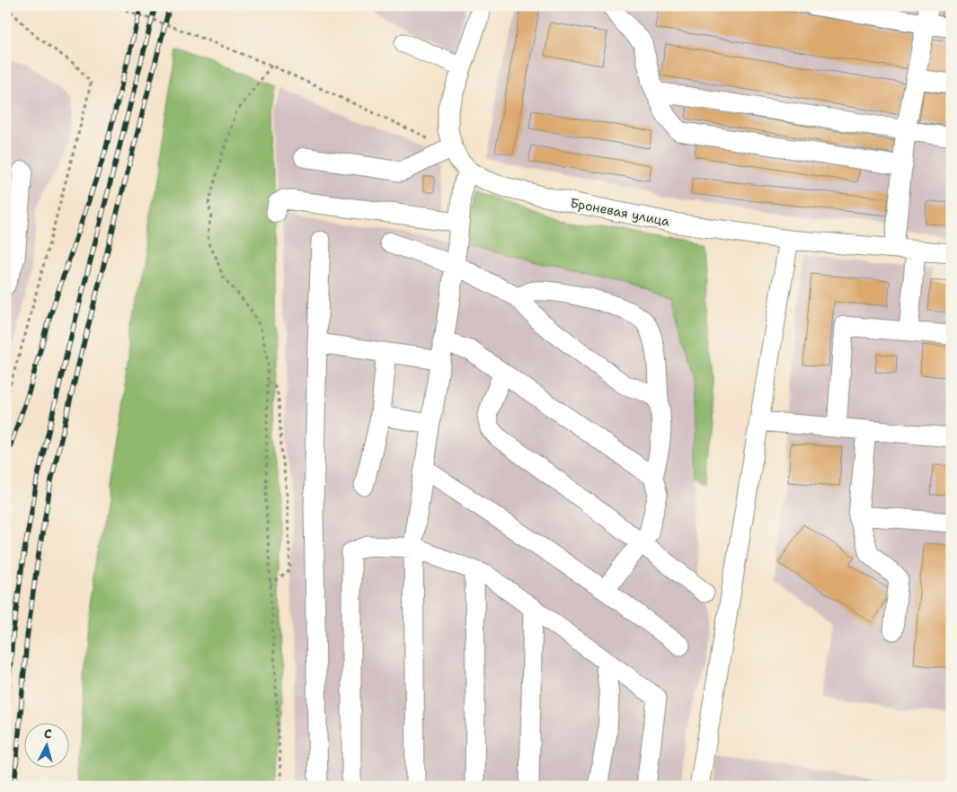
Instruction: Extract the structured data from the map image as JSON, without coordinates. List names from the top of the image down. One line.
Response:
{"streets":{"street":["Броневая улица"]},"north":"top"}
